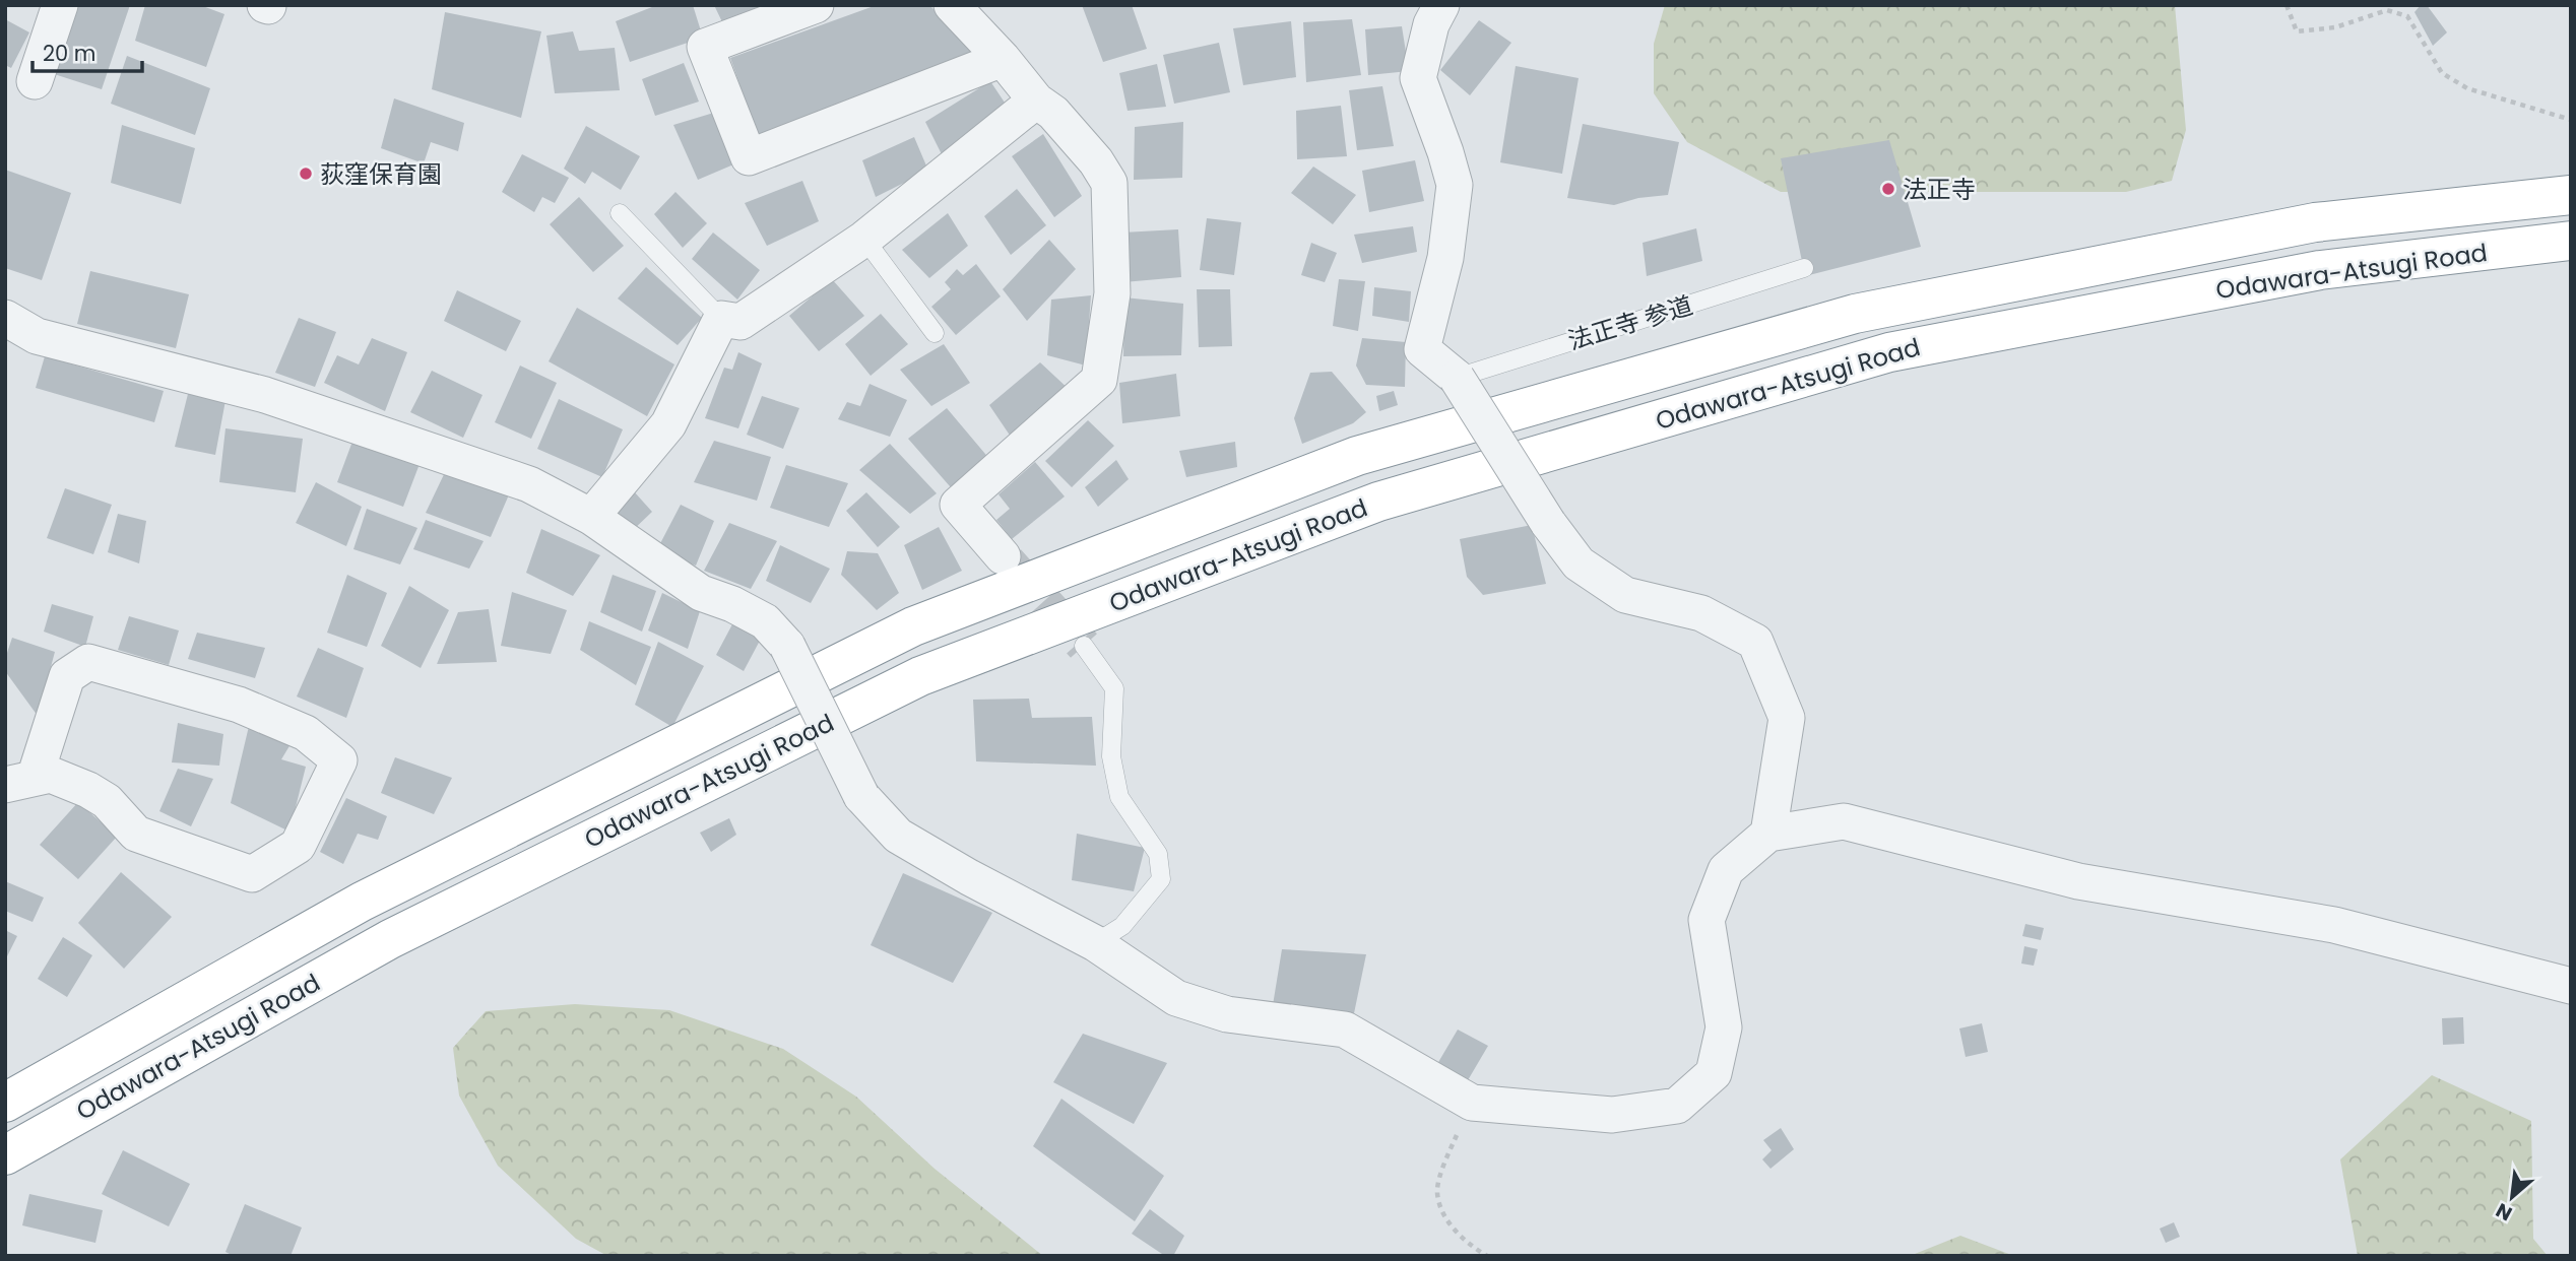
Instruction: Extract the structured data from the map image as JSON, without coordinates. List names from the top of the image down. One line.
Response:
{"streets":{"highway":["Odawara-Atsugi Road"],"lane":["法正寺 参道"]},"places":["荻窪保育園","法正寺"],"scale_bar":"20 m","north":"bottom left"}
